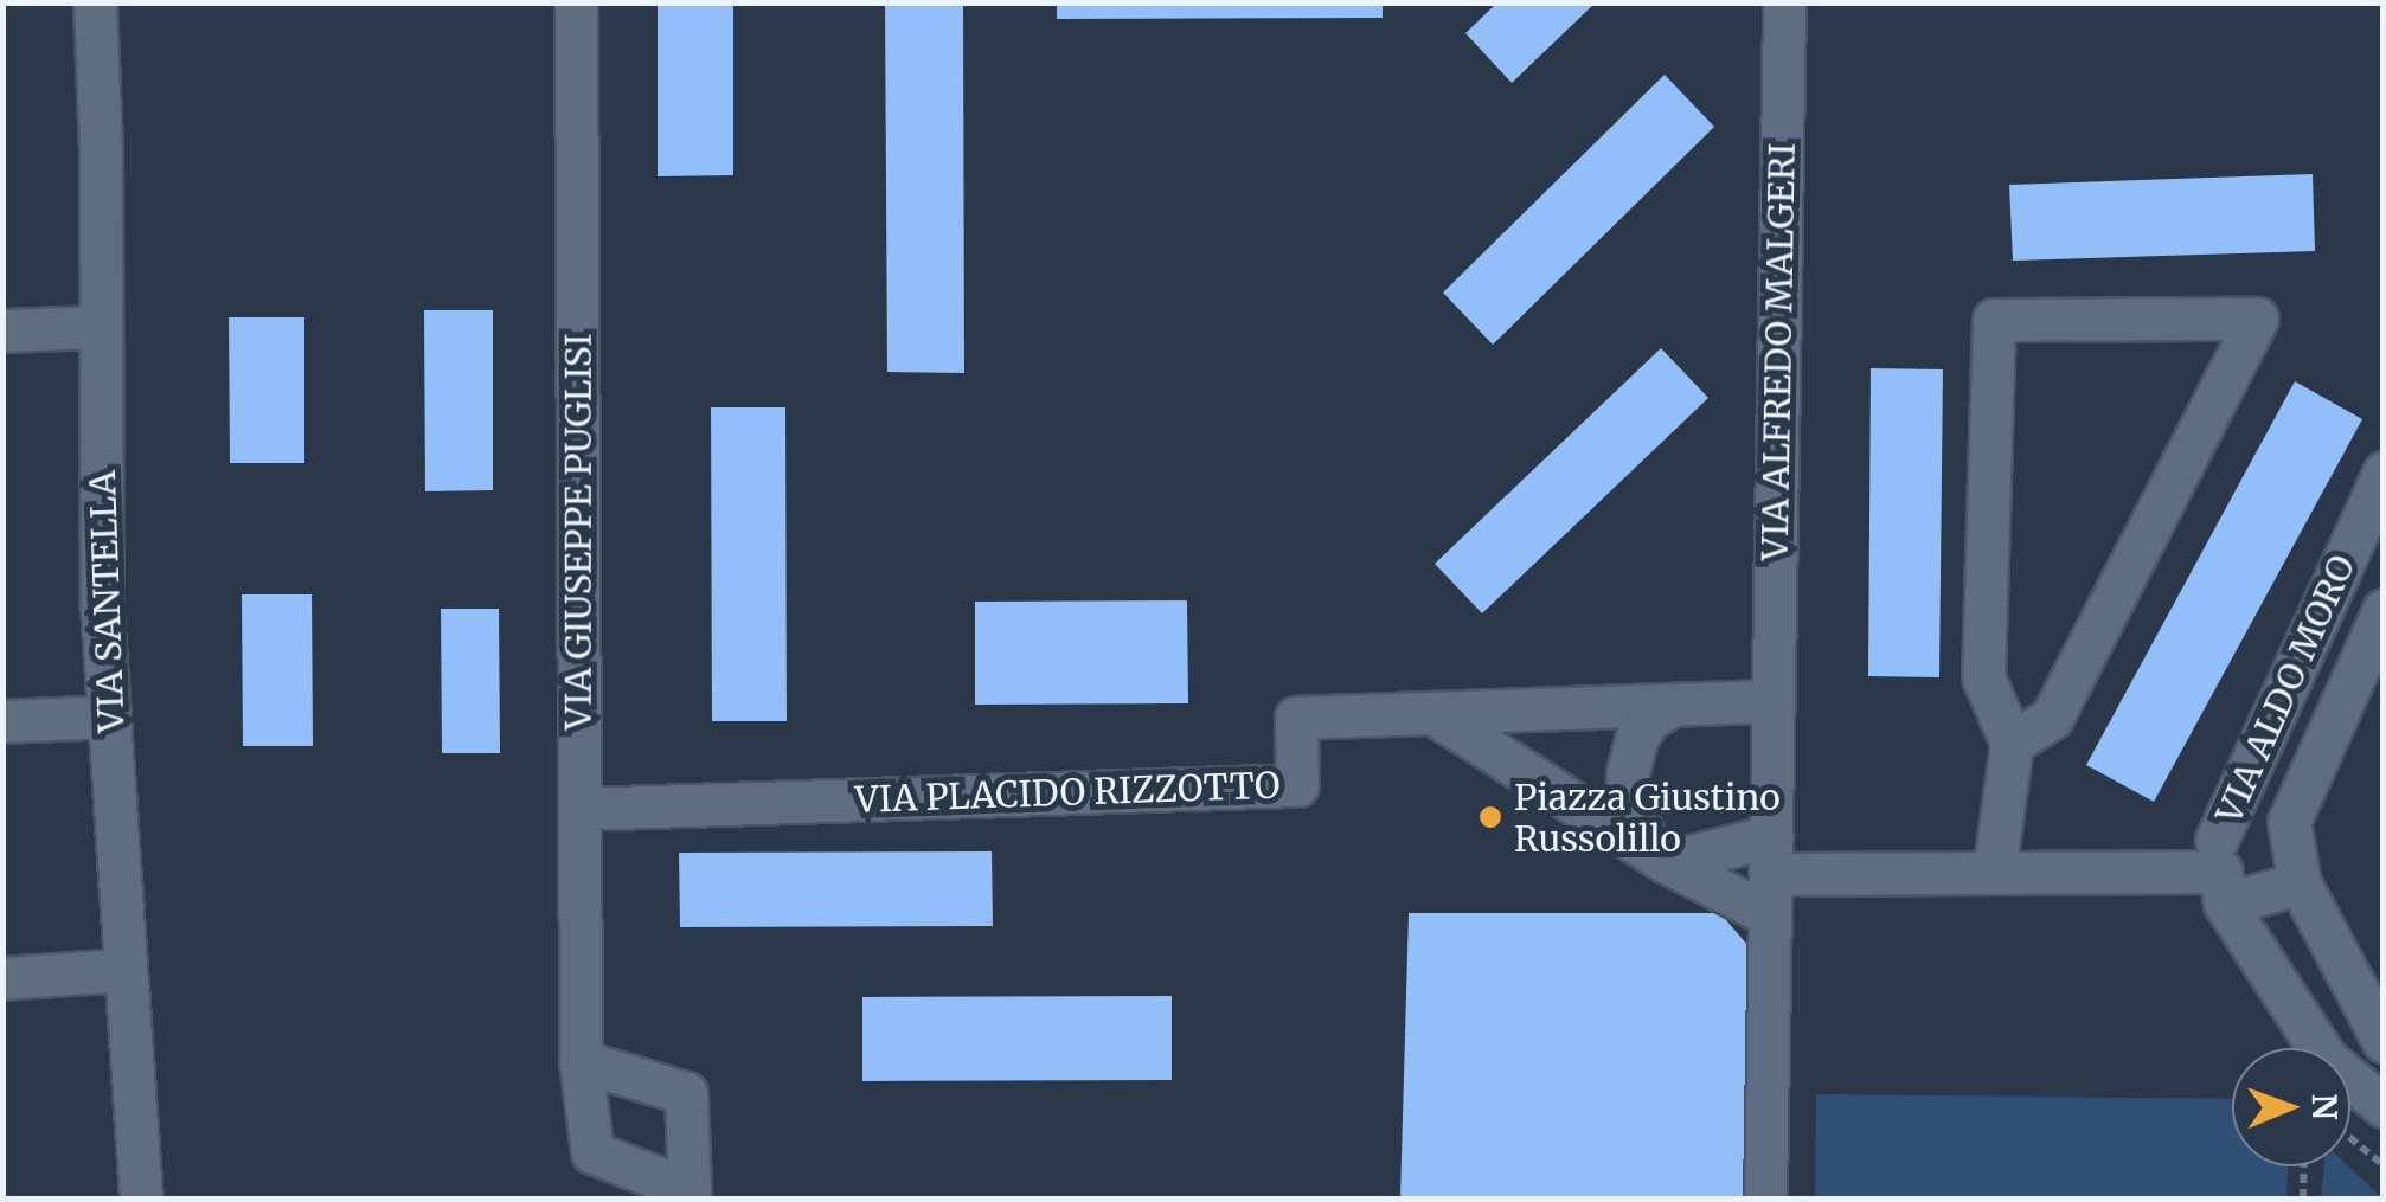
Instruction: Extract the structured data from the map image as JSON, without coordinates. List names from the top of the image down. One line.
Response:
{"streets":{"street":["VIA ALFREDO MALGERI","VIA GIUSEPPE PUGLISI","VIA SANTELLA","VIA ALDO MORO","VIA PLACIDO RIZZOTTO"]},"crossings":[["VIA ALFREDO MALGERI","VIA PLACIDO RIZZOTTO"],["VIA GIUSEPPE PUGLISI","VIA PLACIDO RIZZOTTO"]],"places":["Piazza Giustino Russolillo"],"north":"right"}
